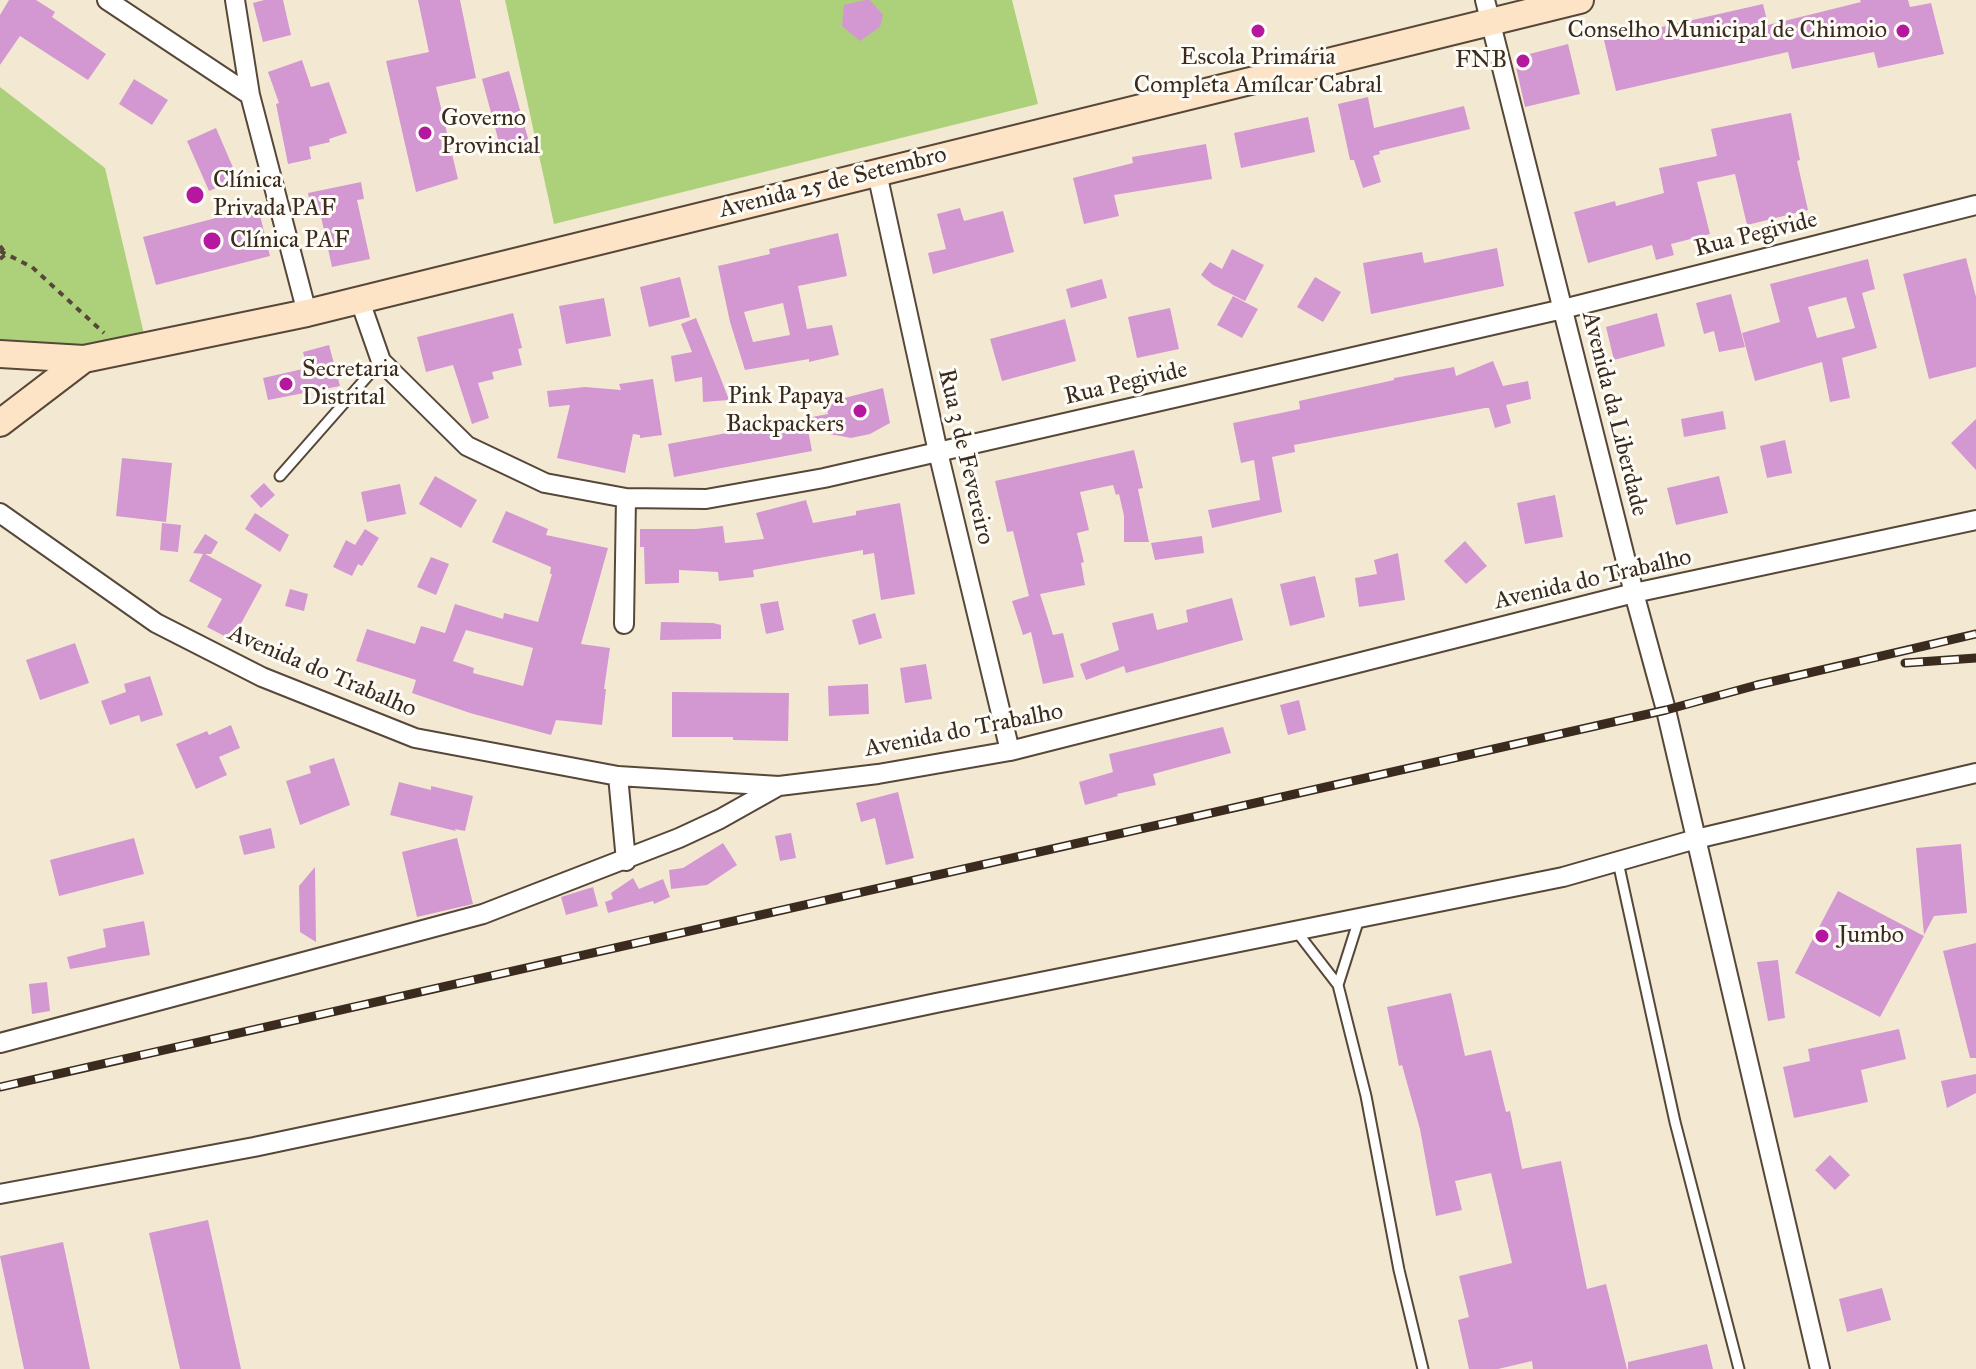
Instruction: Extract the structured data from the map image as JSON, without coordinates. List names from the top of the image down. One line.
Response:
{"streets":{"street":["Avenida 25 de Setembro","Rua Pegivide","Avenida da Liberdade","Rua 3 de Fevereiro","Avenida do Trabalho"]},"crossings":[["Avenida 25 de Setembro","Rua Pegivide"],["Avenida 25 de Setembro","Avenida da Liberdade"],["Avenida 25 de Setembro","Rua 3 de Fevereiro"],["Rua Pegivide","Avenida da Liberdade"],["Rua Pegivide","Rua 3 de Fevereiro"],["Avenida da Liberdade","Avenida do Trabalho"],["Rua 3 de Fevereiro","Avenida do Trabalho"]],"places":["Escola Primária Completa Amílcar Cabral","Conselho Municipal de Chimoio","FNB","Governo Provincial","Clínica Privada PAF","Clínica PAF","Secretaria Distrital","Pink Papaya Backpackers","Jumbo"]}
